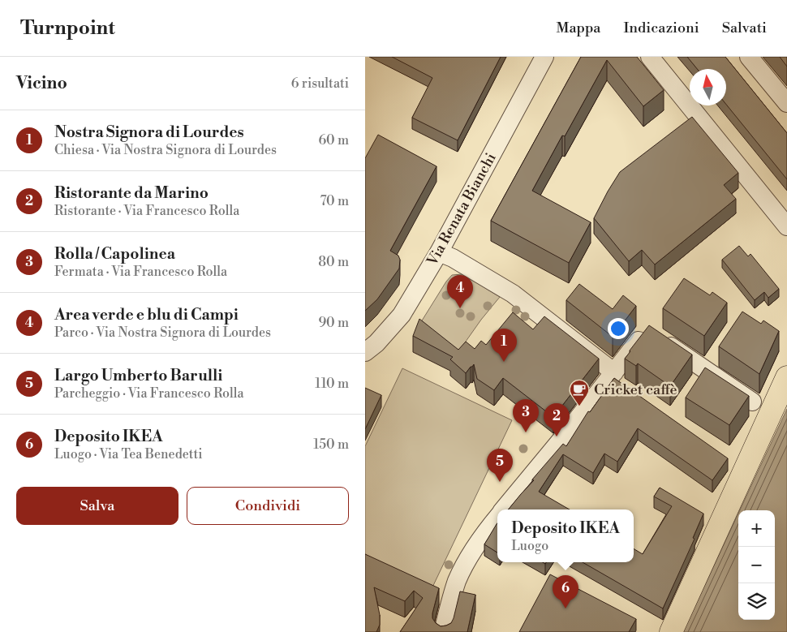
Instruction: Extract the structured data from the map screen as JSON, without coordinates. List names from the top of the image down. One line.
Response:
{"streets":{"street":["Via Renata Bianchi"]},"places":{"cafe":["Cricket caffè"]},"north":"top","page":{"header":"Turnpoint","nav":["Mappa","Indicazioni","Salvati"],"heading":["Vicino","6 risultati"],"list":[{"mark":"1","name":"Nostra Signora di Lourdes","note":"Chiesa · Via Nostra Signora di Lourdes","value":"60 m"},{"mark":"2","name":"Ristorante da Marino","note":"Ristorante · Via Francesco Rolla","value":"70 m"},{"mark":"3","name":"Rolla / Capolinea","note":"Fermata · Via Francesco Rolla","value":"80 m"},{"mark":"4","name":"Area verde e blu di Campi","note":"Parco · Via Nostra Signora di Lourdes","value":"90 m"},{"mark":"5","name":"Largo Umberto Barulli","note":"Parcheggio · Via Francesco Rolla","value":"110 m"},{"mark":"6","name":"Deposito IKEA","note":"Luogo · Via Tea Benedetti","value":"150 m"}],"pins":["4","1","3","2","5","6"],"buttons":["Salva","Condividi"],"popup":["Deposito IKEA","Luogo"],"map_buttons":["+","−"]}}
